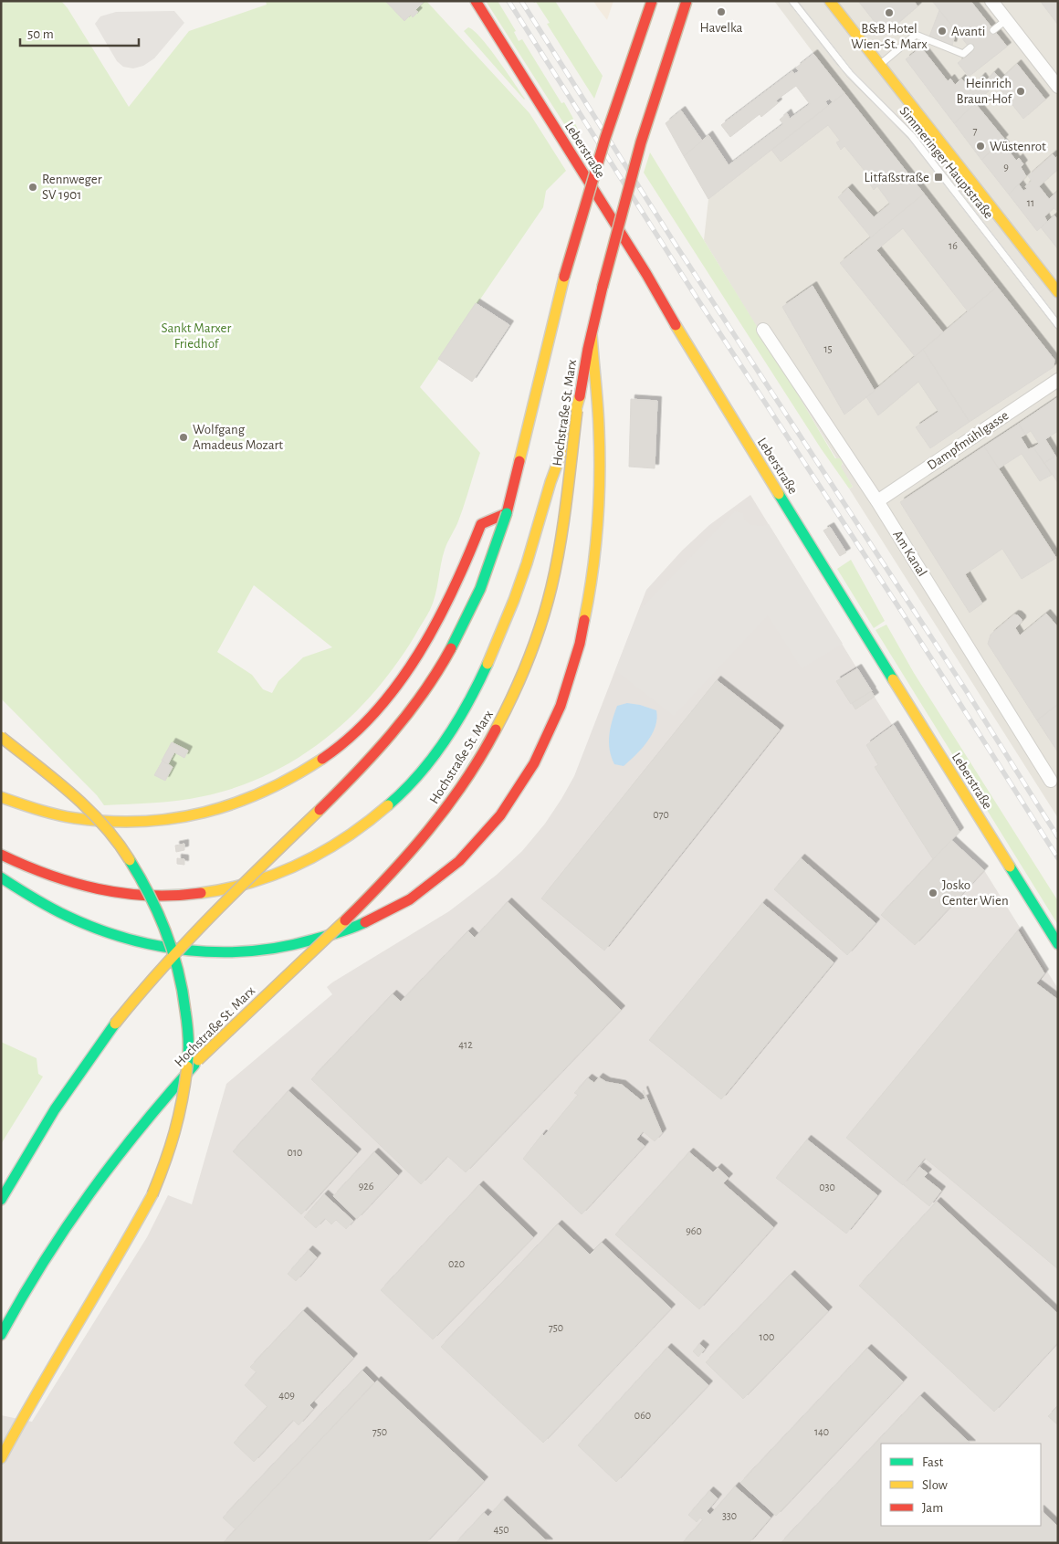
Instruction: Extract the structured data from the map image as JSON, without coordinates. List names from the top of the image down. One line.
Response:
{"streets":{"main road":["Leberstraße","Simmeringer Hauptstraße","Hochstraße St. Marx"],"street":["Dampfmühlgasse","Am Kanal"]},"crossings":[["Dampfmühlgasse","Am Kanal"]],"parks":["Sankt Marxer Friedhof"],"places":{"other":["Havelka","B&B Hotel Wien-St. Marx","Avanti","Heinrich Braun-Hof","Wüstenrot","Rennweger SV 1901","Wolfgang Amadeus Mozart","Josko Center Wien"],"transit":["Litfaßstraße"]},"house_numbers":["7","9","11","16","15","070","412","010","926","030","960","020","750","100","409","060","750","140","330","450"],"legend":["Fast","Slow","Jam"],"scale_bar":"50 m"}
